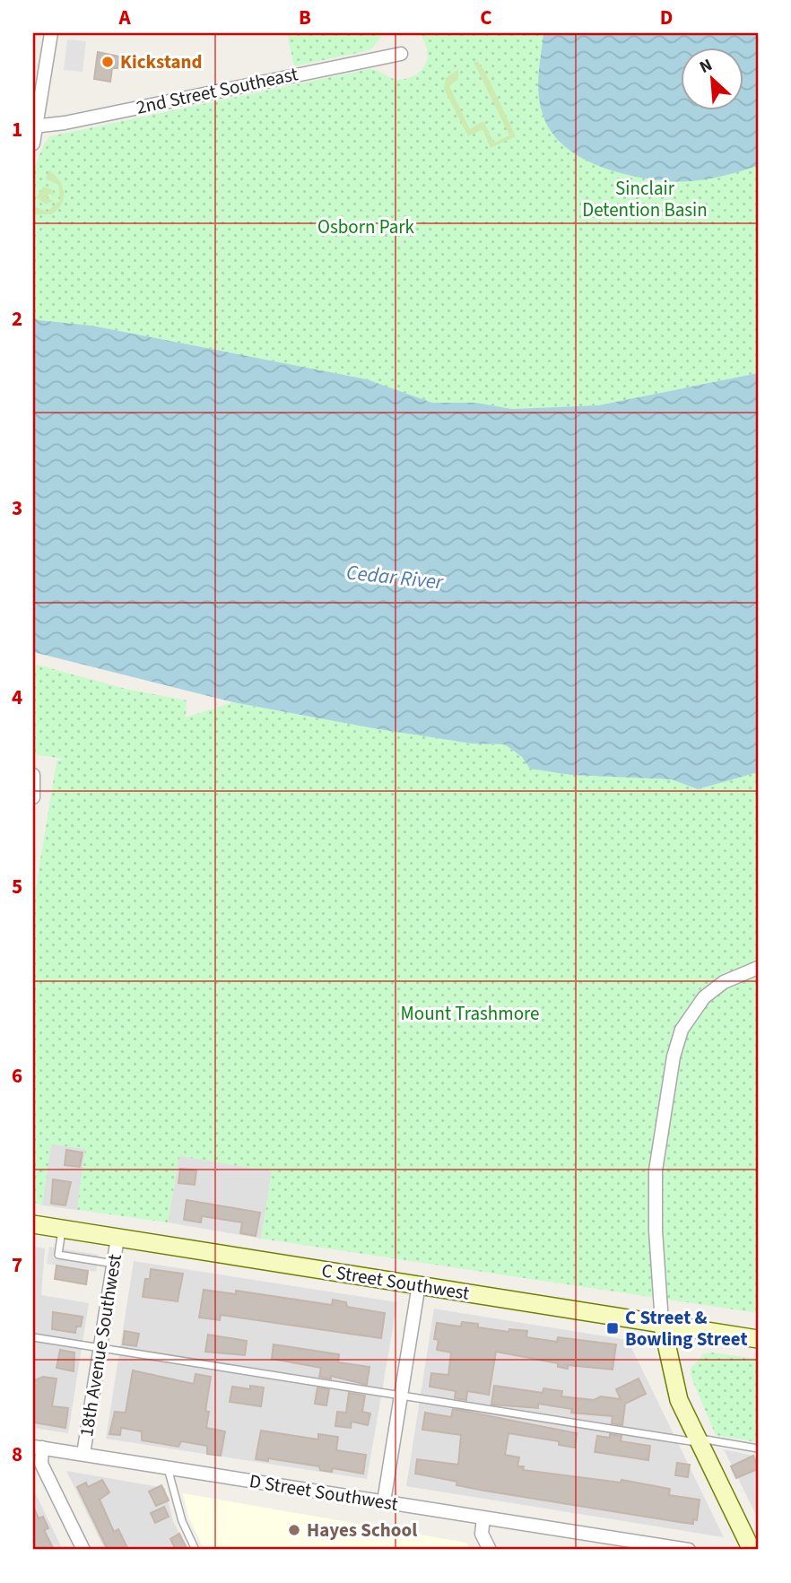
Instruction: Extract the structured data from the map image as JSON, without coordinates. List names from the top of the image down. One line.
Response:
{"streets":{"main road":["C Street Southwest"],"street":["2nd Street Southeast","18th Avenue Southwest","D Street Southwest"]},"crossings":[["C Street Southwest","18th Avenue Southwest"],["18th Avenue Southwest","D Street Southwest"]],"water":["Cedar River"],"parks":["Sinclair Detention Basin","Osborn Park","Mount Trashmore"],"places":{"other":["Kickstand","Hayes School"],"transit":["C Street & Bowling Street"]},"north":"top left","grid":{"columns":["A","B","C","D"],"rows":["1","2","3","4","5","6","7","8"]}}
